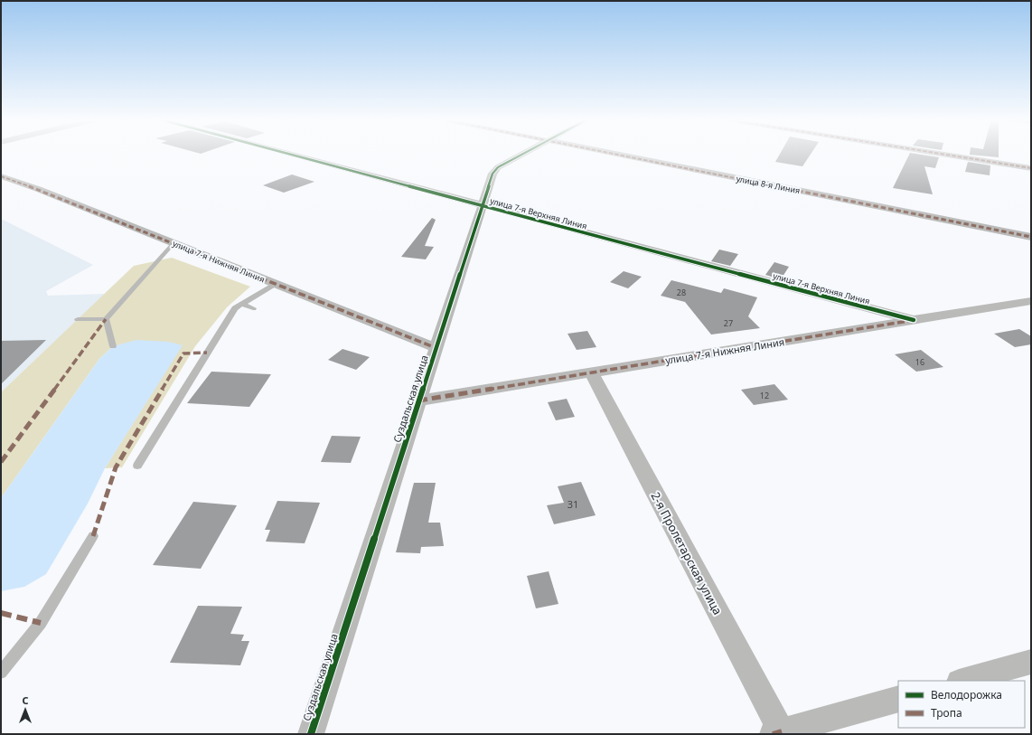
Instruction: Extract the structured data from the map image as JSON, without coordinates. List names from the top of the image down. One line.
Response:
{"streets":{"street":["улица 8-я Линия","улица 7-я Верхняя Линия","улица 7-я Нижняя Линия","Суздальская улица","2-я Пролетарская улица"]},"crossings":[["улица 7-я Верхняя Линия","улица 7-я Нижняя Линия"],["улица 7-я Верхняя Линия","Суздальская улица"],["улица 7-я Нижняя Линия","Суздальская улица"],["улица 7-я Нижняя Линия","2-я Пролетарская улица"]],"house_numbers":["28","27","16","12","31"],"legend":["Велодорожка","Тропа"],"north":"top"}
